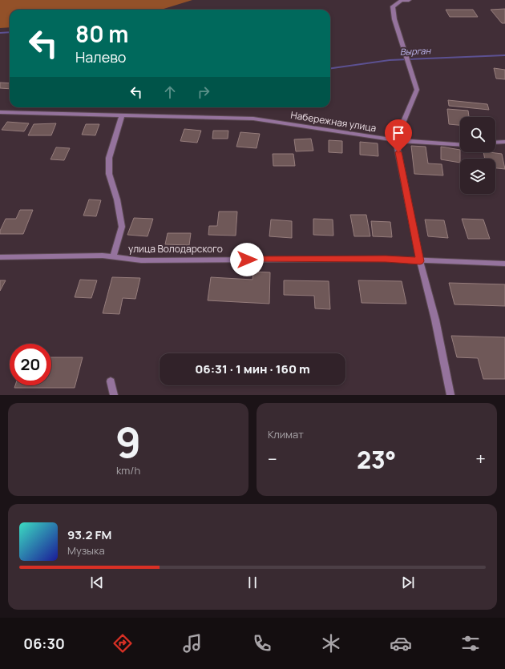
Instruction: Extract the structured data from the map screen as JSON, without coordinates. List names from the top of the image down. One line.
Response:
{"streets":{"street":["Набережная улица","улица Володарского"]},"water":["Вырган"],"page":{"turn":["80 m","Налево"],"limit":"20","trip":"06:31 · 1 мин · 160 m","tile":[["9","km/h"],"Климат"],"heat":["−","23°","+"],"song":["93.2 FM","Музыка"],"tabs":"06:30"}}
